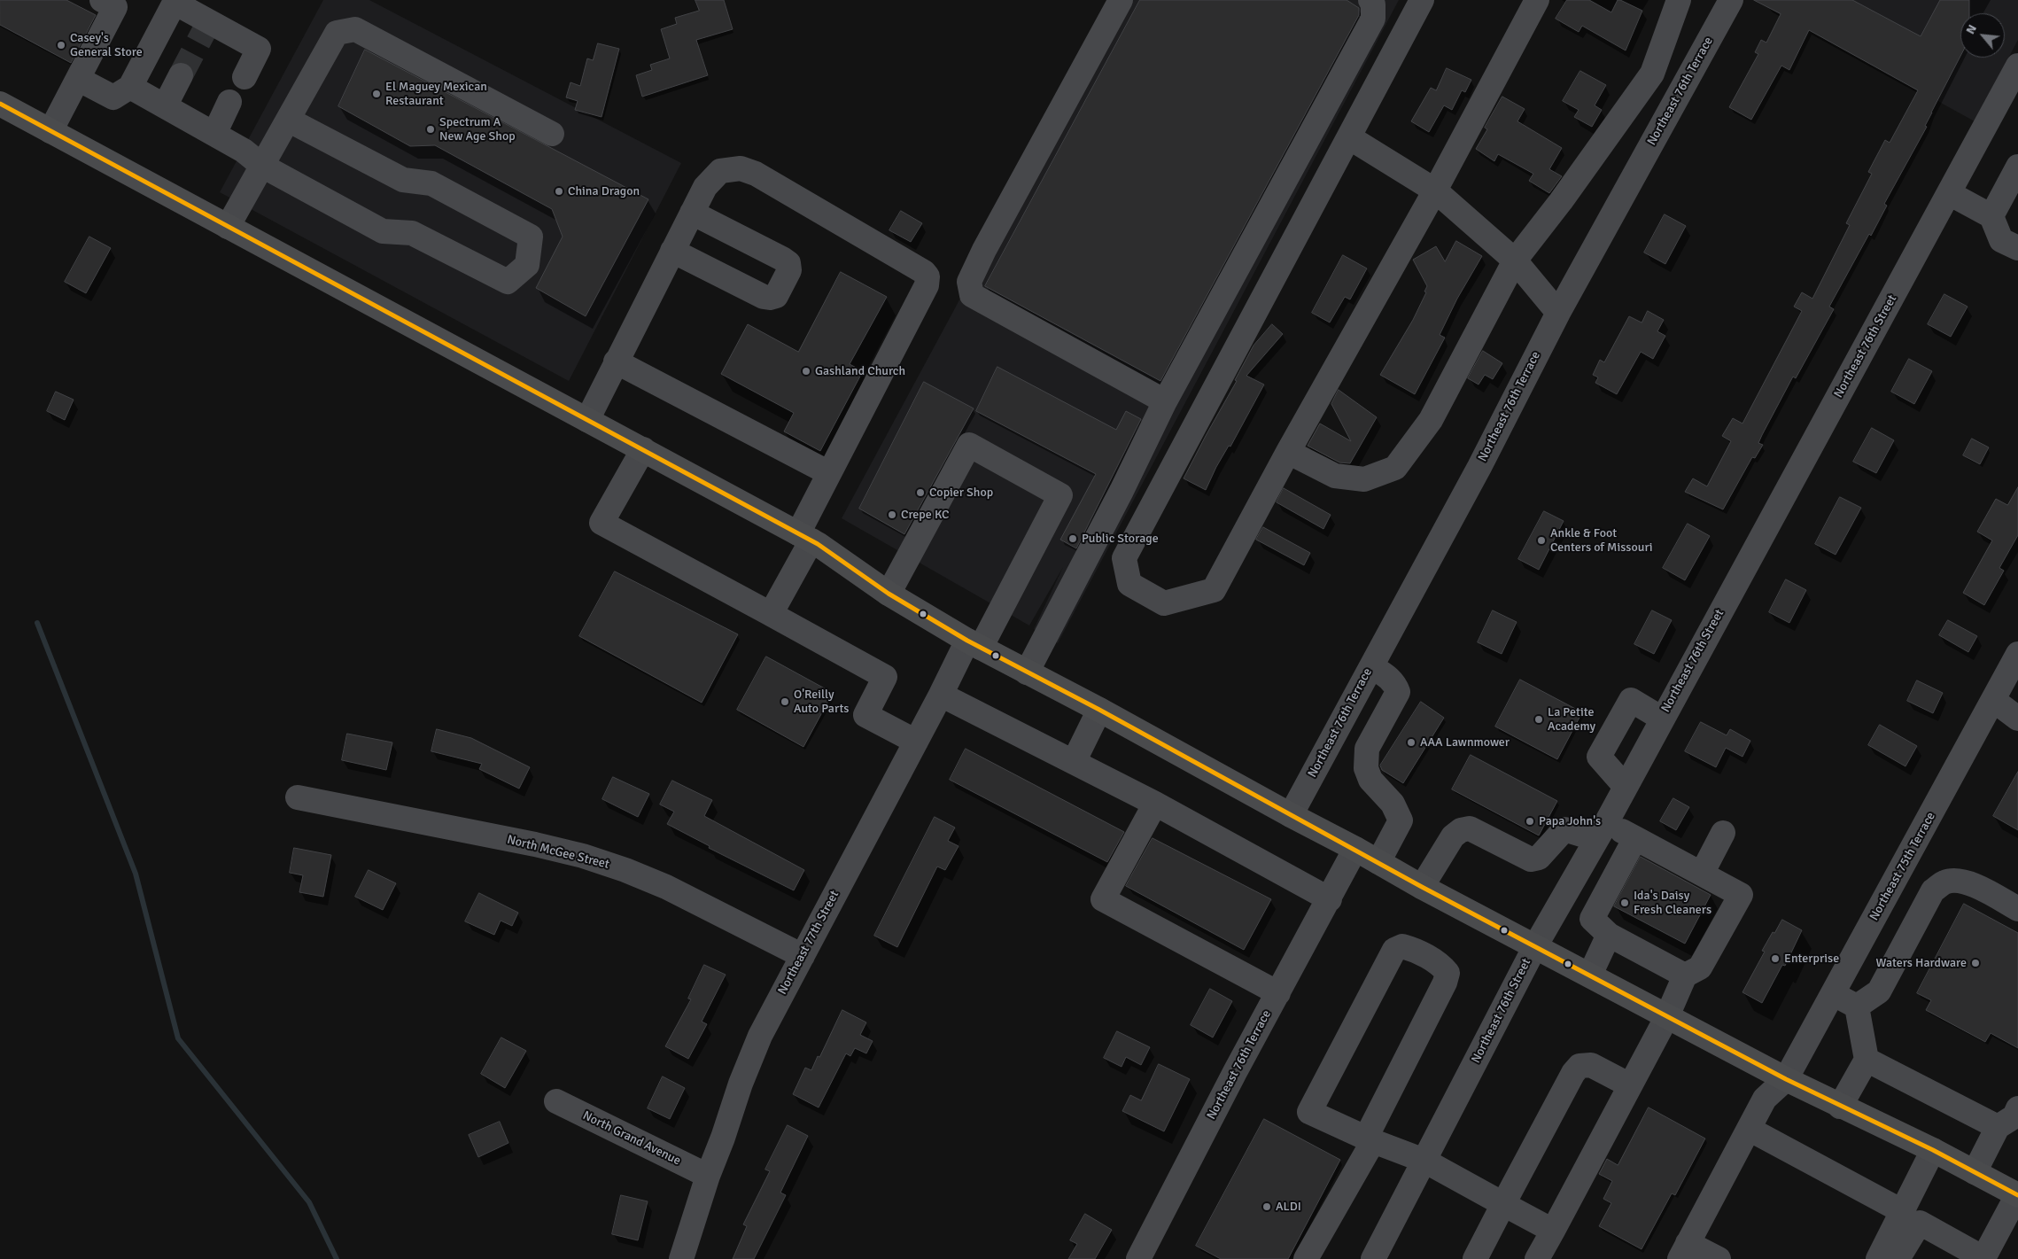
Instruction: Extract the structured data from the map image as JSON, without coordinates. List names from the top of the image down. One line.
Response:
{"streets":{"street":["Northeast 76th Terrace","Northeast 76th Street","North McGee Street","Northeast 75th Terrace","Northeast 77th Street","North Grand Avenue"]},"crossings":[["North McGee Street","Northeast 77th Street"],["Northeast 77th Street","North Grand Avenue"]],"places":["Casey's General Store","El Maguey Mexican Restaurant","Spectrum A New Age Shop","China Dragon","Gashland Church","Copier Shop","Crepe KC","Public Storage","Ankle & Foot Centers of Missouri","O'Reilly Auto Parts","La Petite Academy","AAA Lawnmower","Papa John's","Ida's Daisy Fresh Cleaners","Enterprise","Waters Hardware","ALDI"],"north":"top left"}
